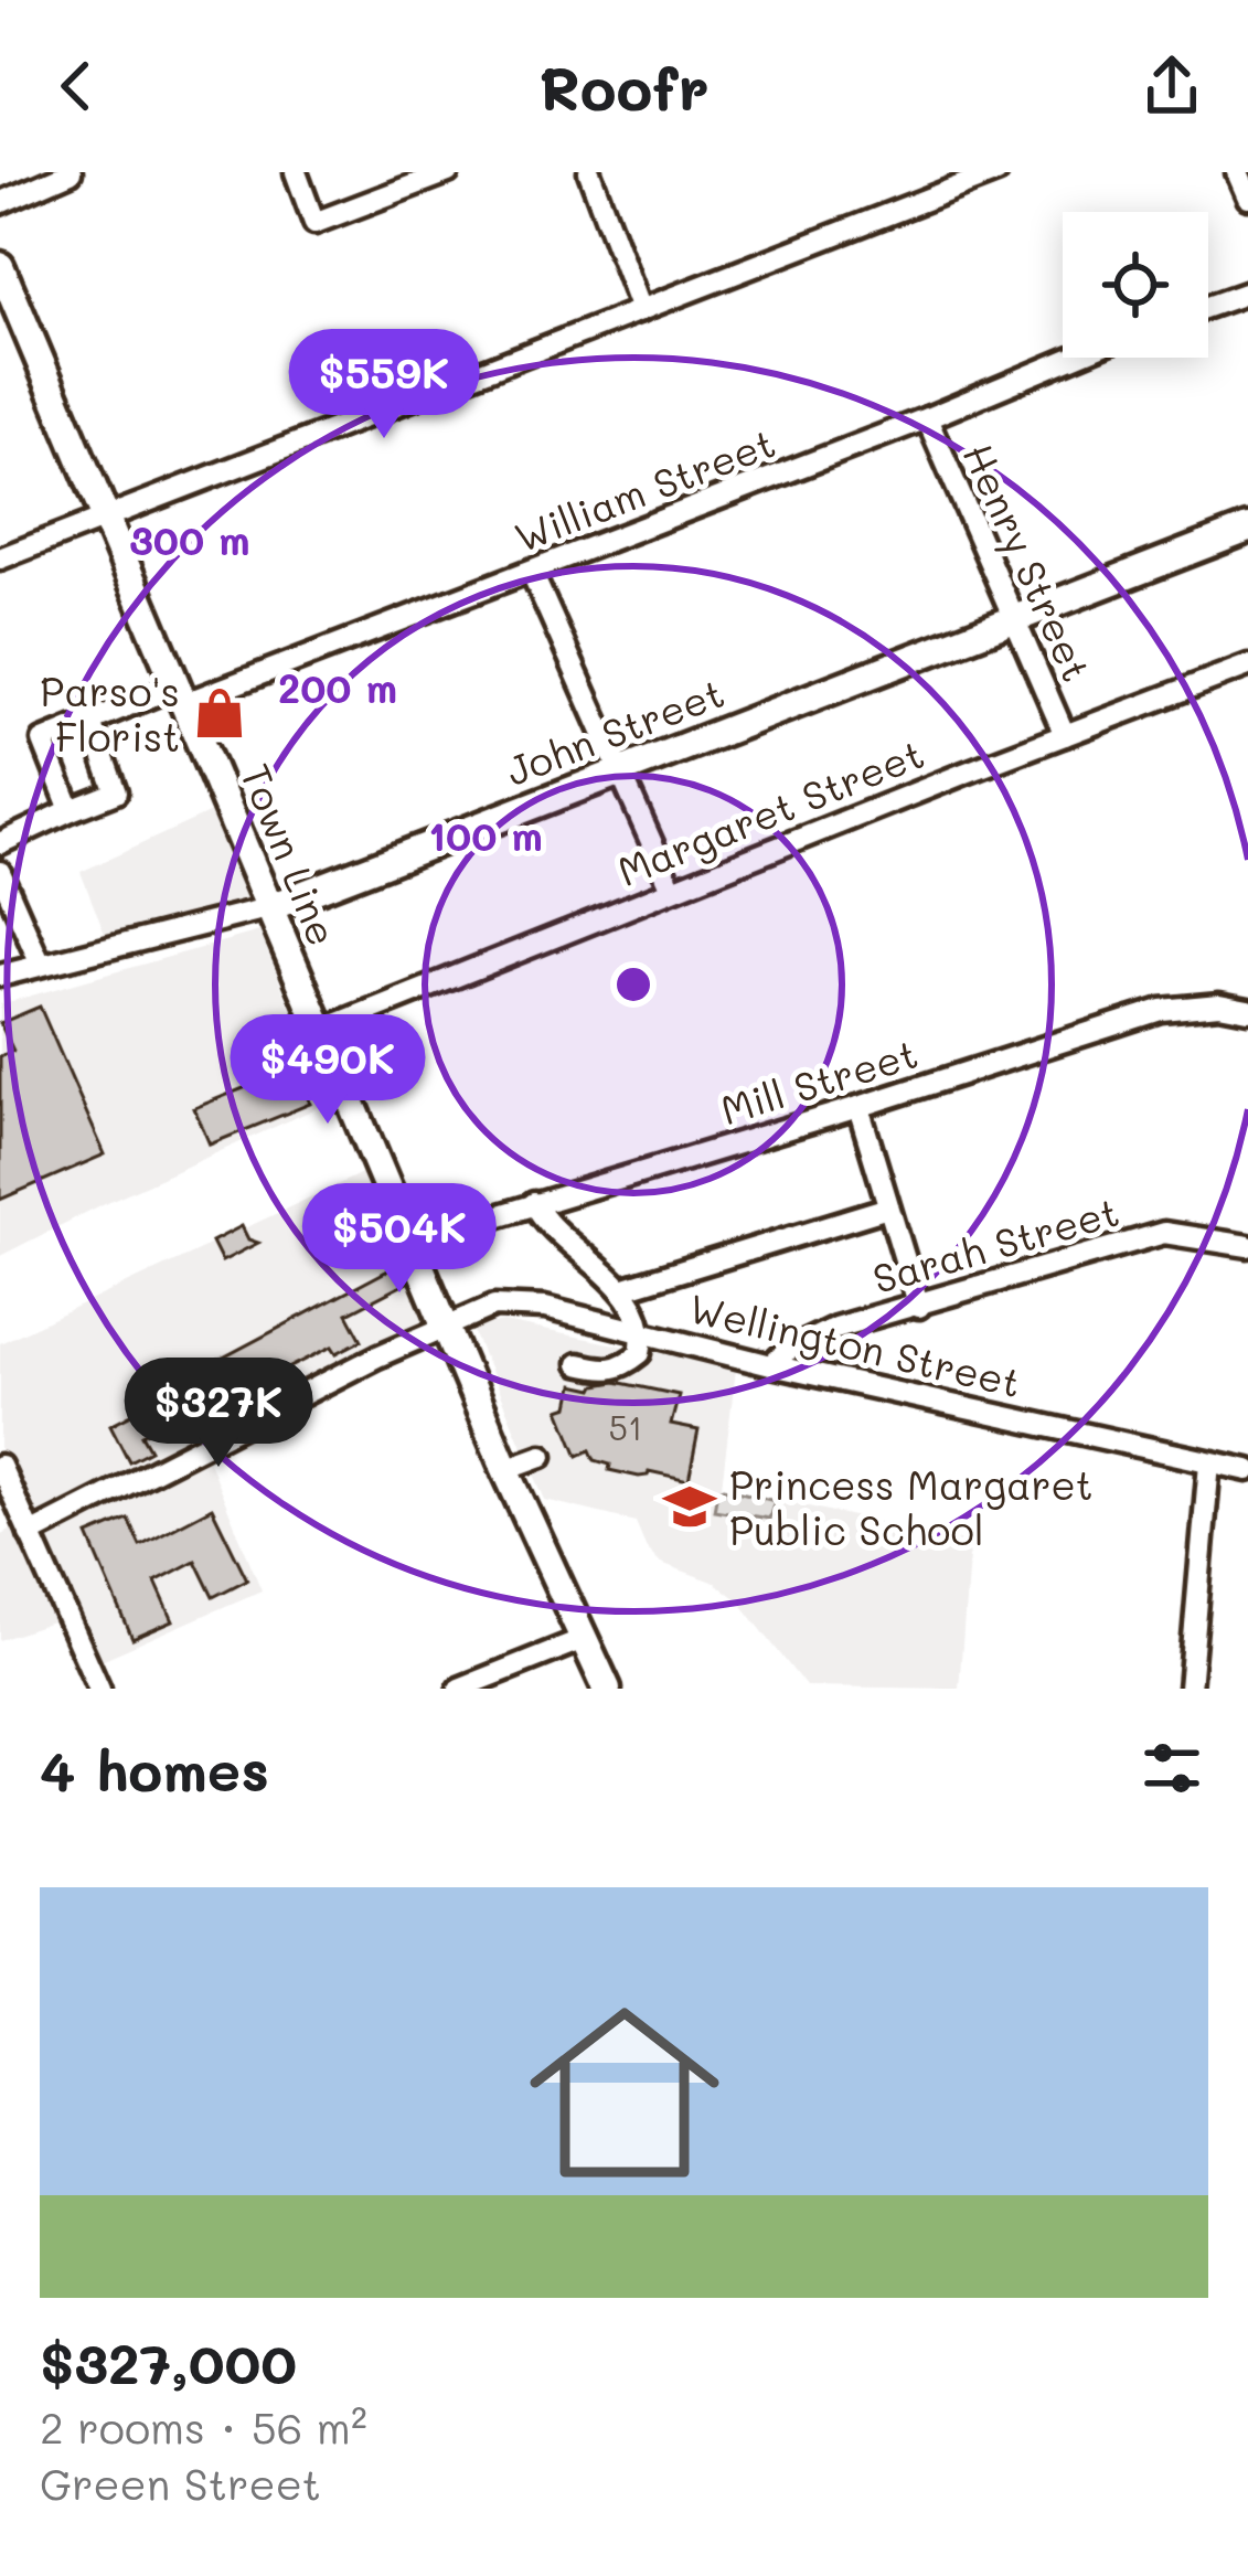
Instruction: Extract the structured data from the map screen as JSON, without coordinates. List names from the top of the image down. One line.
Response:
{"streets":{"main road":["John Street","Town Line"],"street":["William Street","Henry Street","Margaret Street","Mill Street","Sarah Street","Wellington Street"]},"crossings":[["William Street","Henry Street"],["William Street","Town Line"],["Henry Street","John Street"],["Henry Street","Margaret Street"],["John Street","Town Line"],["Margaret Street","Town Line"],["Town Line","Mill Street"],["Town Line","Wellington Street"],["Sarah Street","Wellington Street"]],"places":{"shop":["Parso's Florist"],"school or university":["Princess Margaret Public School"]},"house_numbers":["51"],"page":{"header":"Roofr","price":["$559K","$490K","$504K","$327K"],"heading":"4 homes","list":[{"name":"$327,000","note":"2 rooms · 56 m² · Green Street"}]},"rings":["300 m","200 m","100 m"]}
